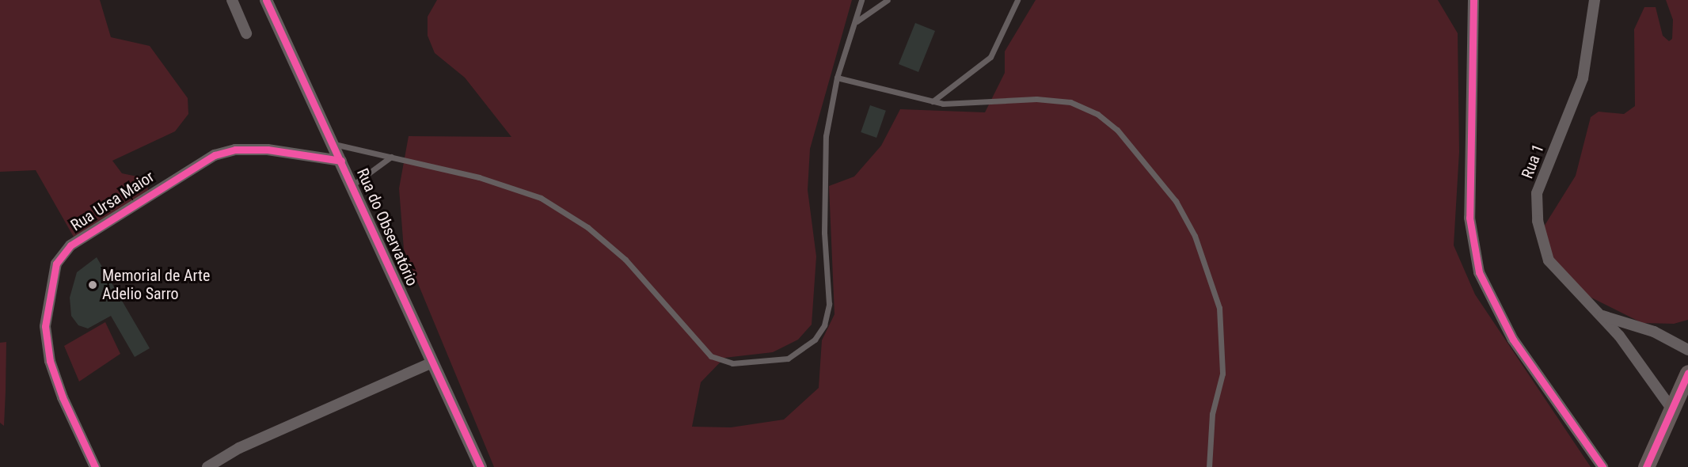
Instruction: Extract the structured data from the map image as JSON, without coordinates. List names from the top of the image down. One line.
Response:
{"streets":{"street":["Rua 1","Rua Ursa Maior","Rua do Observatório"]},"crossings":[["Rua Ursa Maior","Rua do Observatório"]],"places":["Memorial de Arte Adelio Sarro"]}
